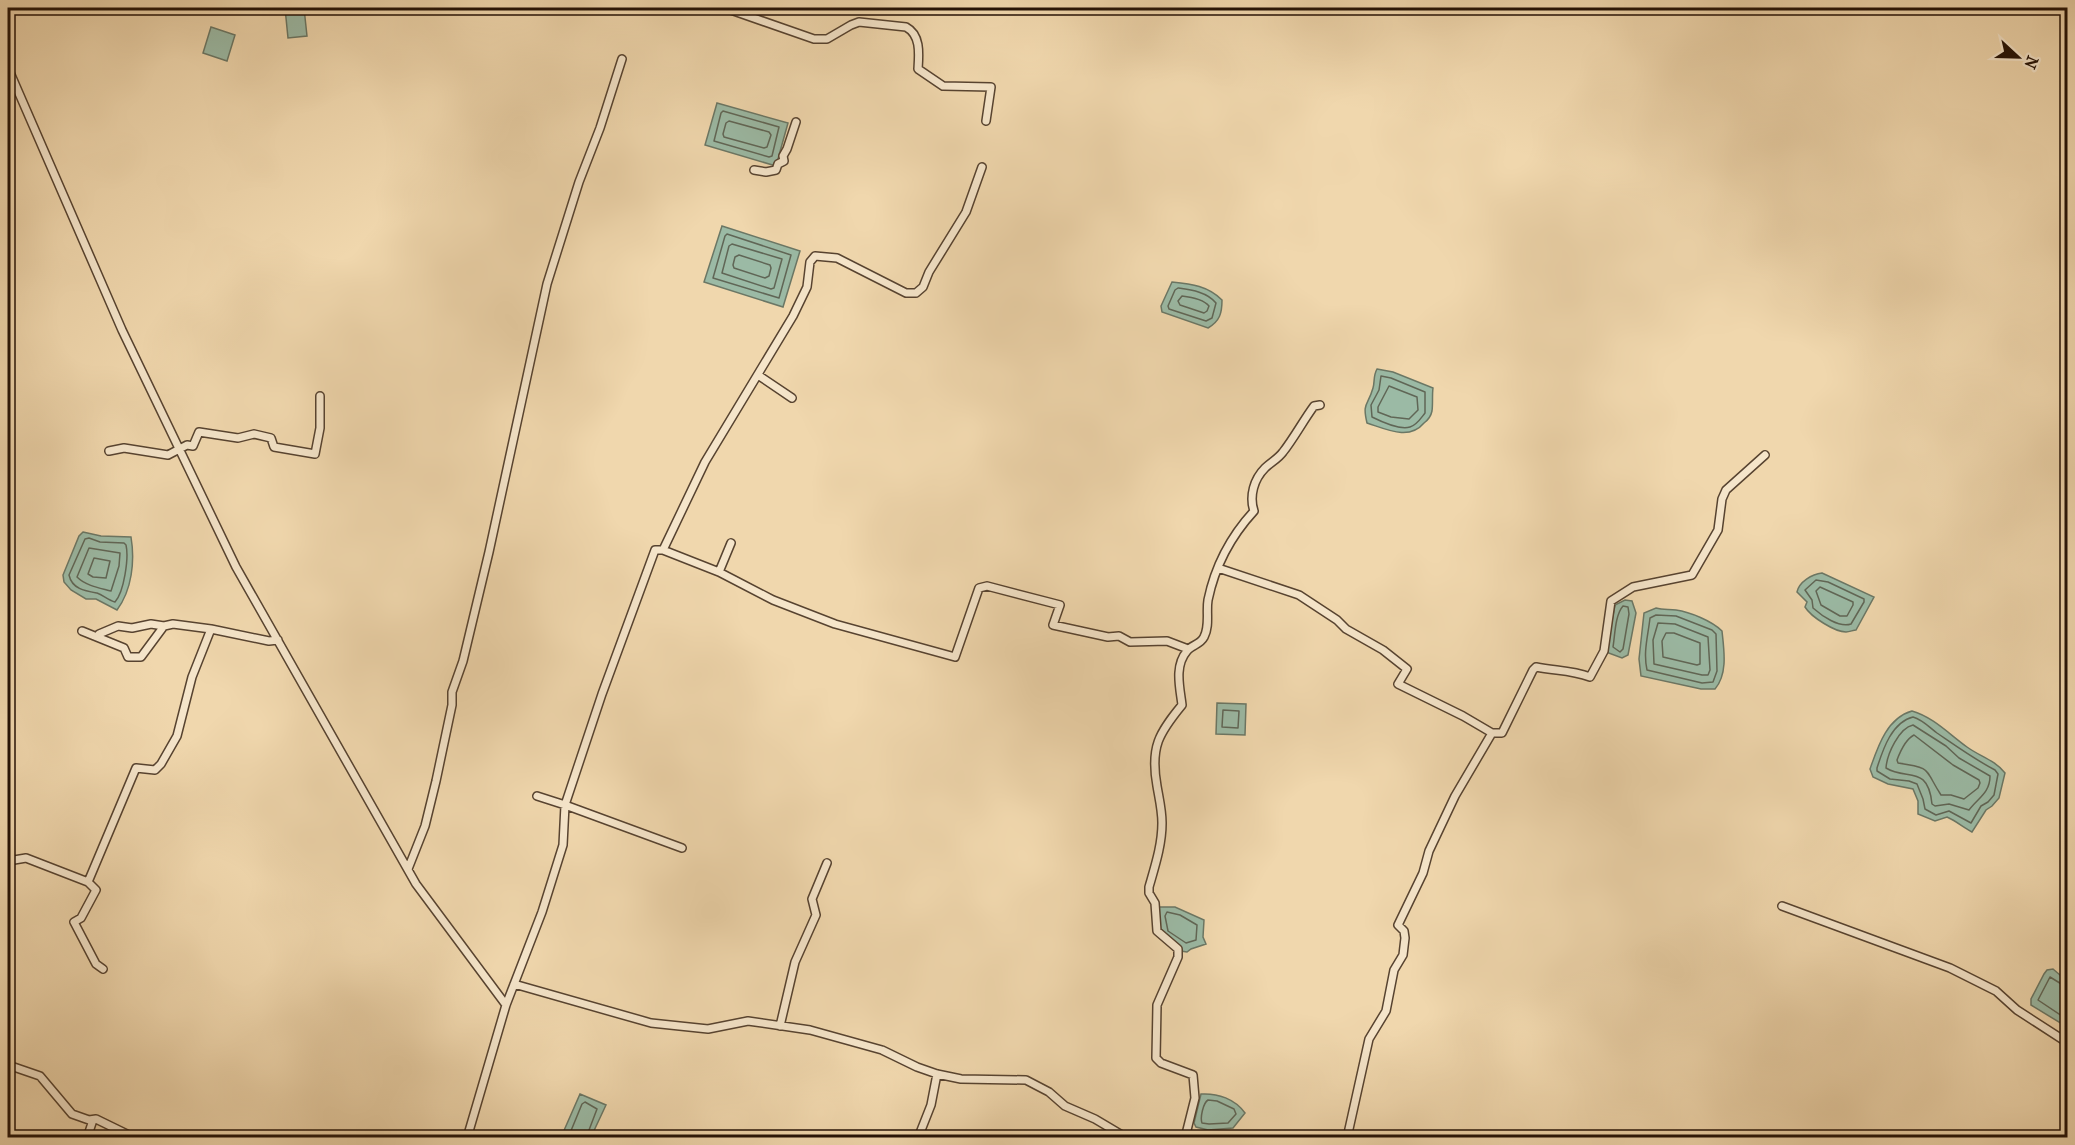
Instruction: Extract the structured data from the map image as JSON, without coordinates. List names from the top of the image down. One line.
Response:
{"north":"right"}
